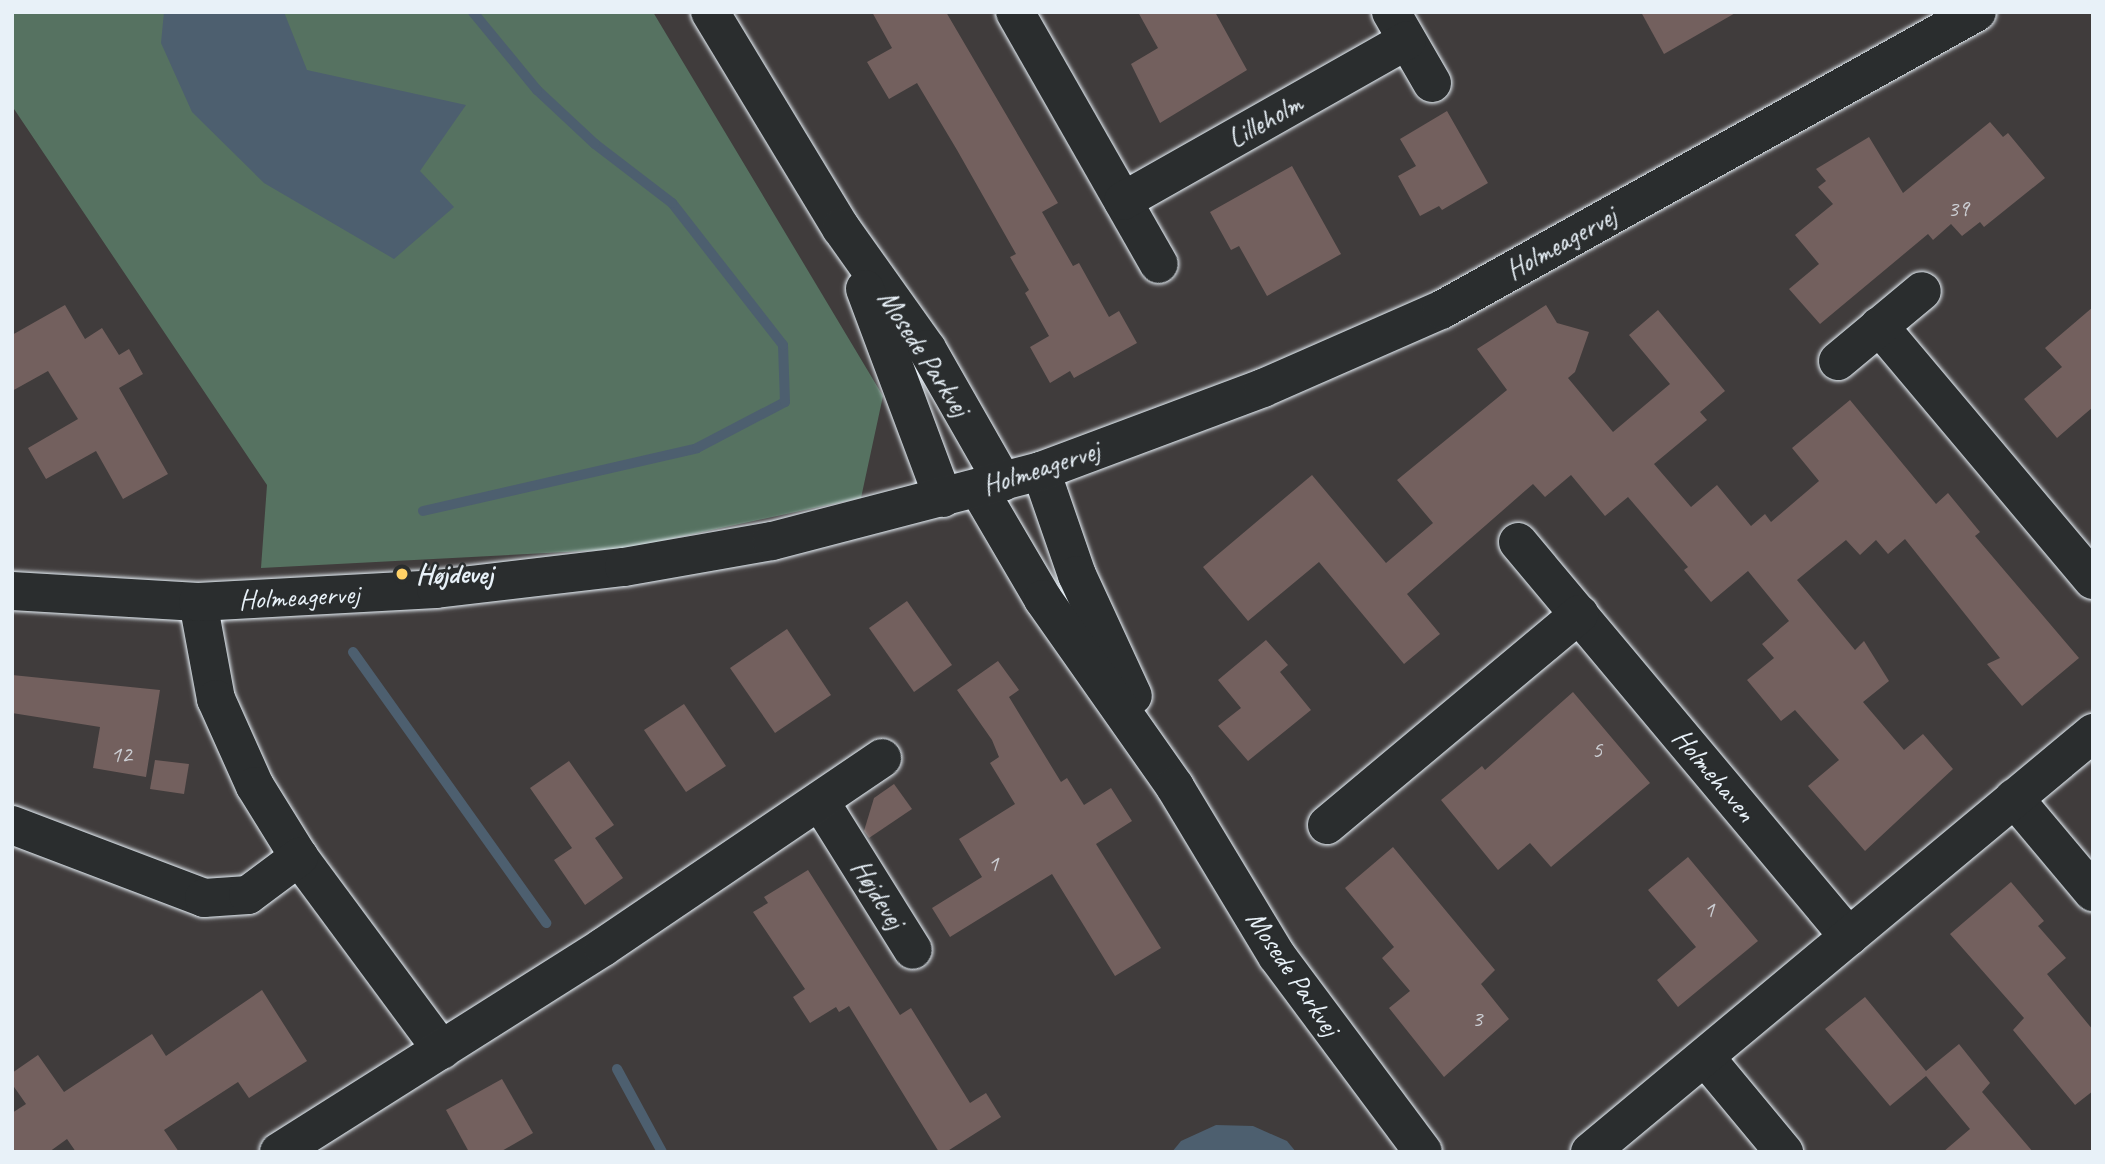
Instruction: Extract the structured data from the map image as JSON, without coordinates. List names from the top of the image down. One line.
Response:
{"streets":{"street":["Lilleholm","Holmeagervej","Mosede Parkvej","Holmehaven","Højdevej"]},"crossings":[["Holmeagervej","Mosede Parkvej"]],"places":["Højdevej"],"house_numbers":["39","5","12","1","1","3"]}
